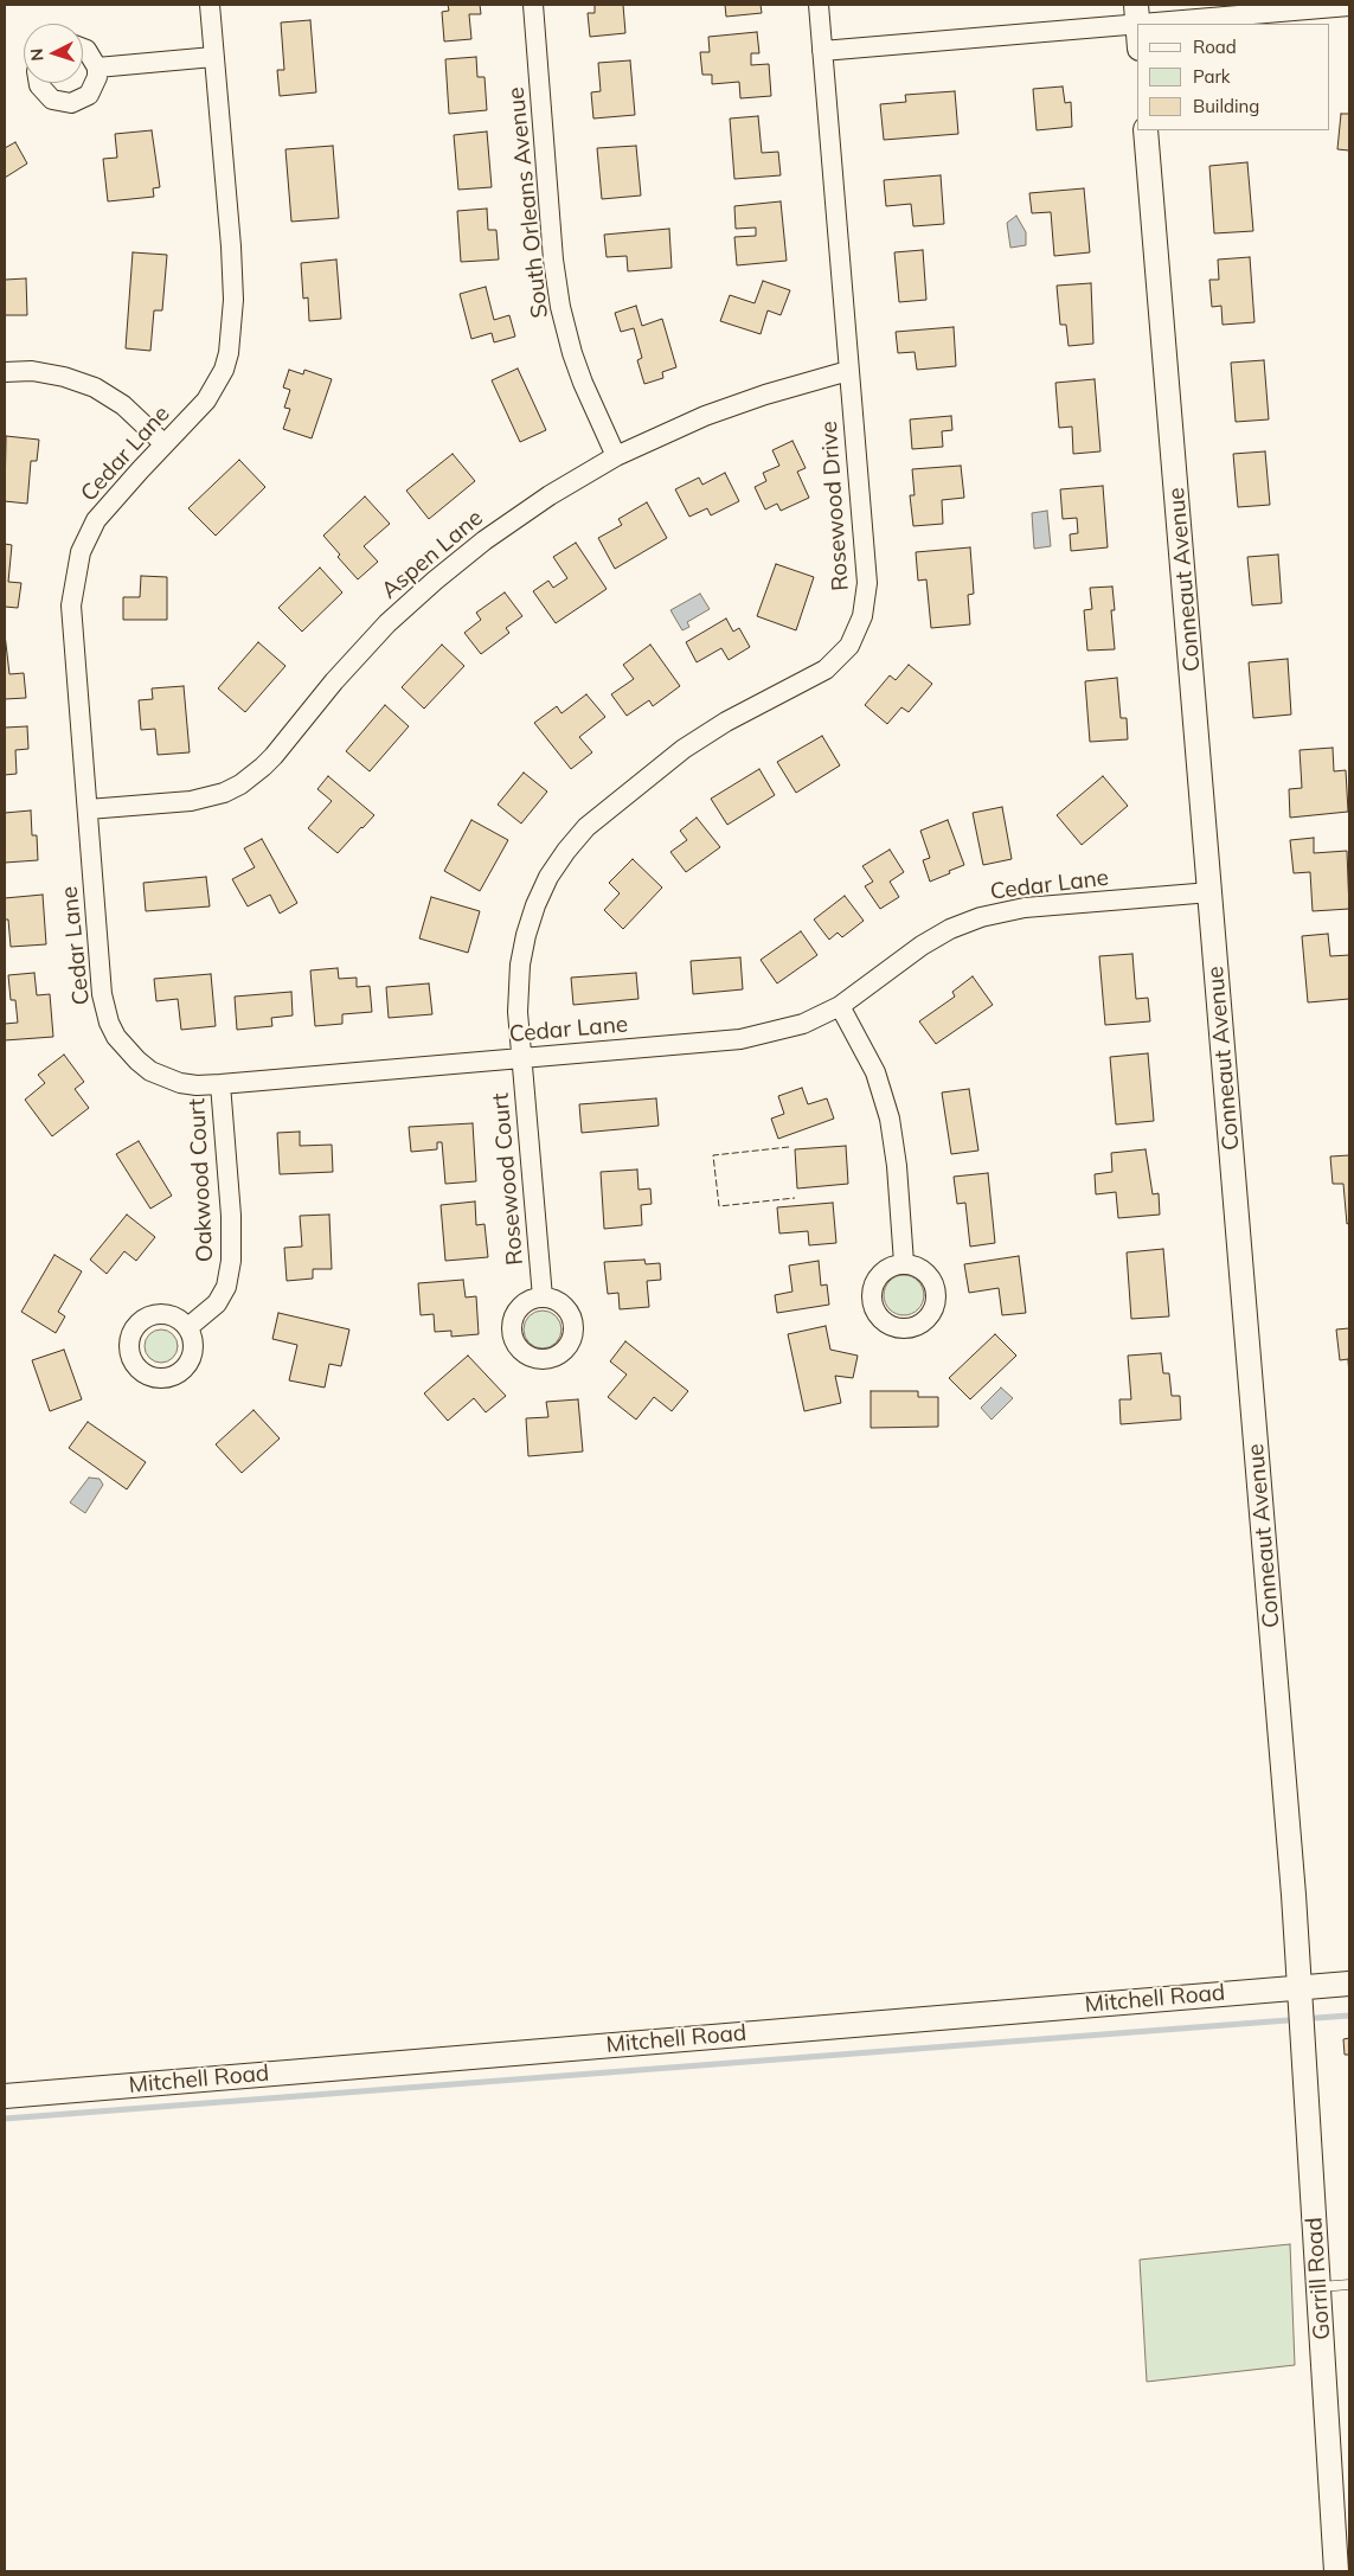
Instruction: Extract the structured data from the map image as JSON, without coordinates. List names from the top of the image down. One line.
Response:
{"streets":{"street":["South Orleans Avenue","Cedar Lane","Rosewood Drive","Aspen Lane","Conneaut Avenue","Rosewood Court","Oakwood Court","Mitchell Road","Gorrill Road"]},"crossings":[["South Orleans Avenue","Aspen Lane"],["Cedar Lane","Rosewood Drive"],["Cedar Lane","Aspen Lane"],["Cedar Lane","Conneaut Avenue"],["Cedar Lane","Rosewood Court"],["Cedar Lane","Oakwood Court"],["Rosewood Drive","Aspen Lane"],["Rosewood Drive","Rosewood Court"],["Conneaut Avenue","Mitchell Road"],["Conneaut Avenue","Gorrill Road"],["Mitchell Road","Gorrill Road"]],"legend":["Road","Park","Building"],"north":"left"}
